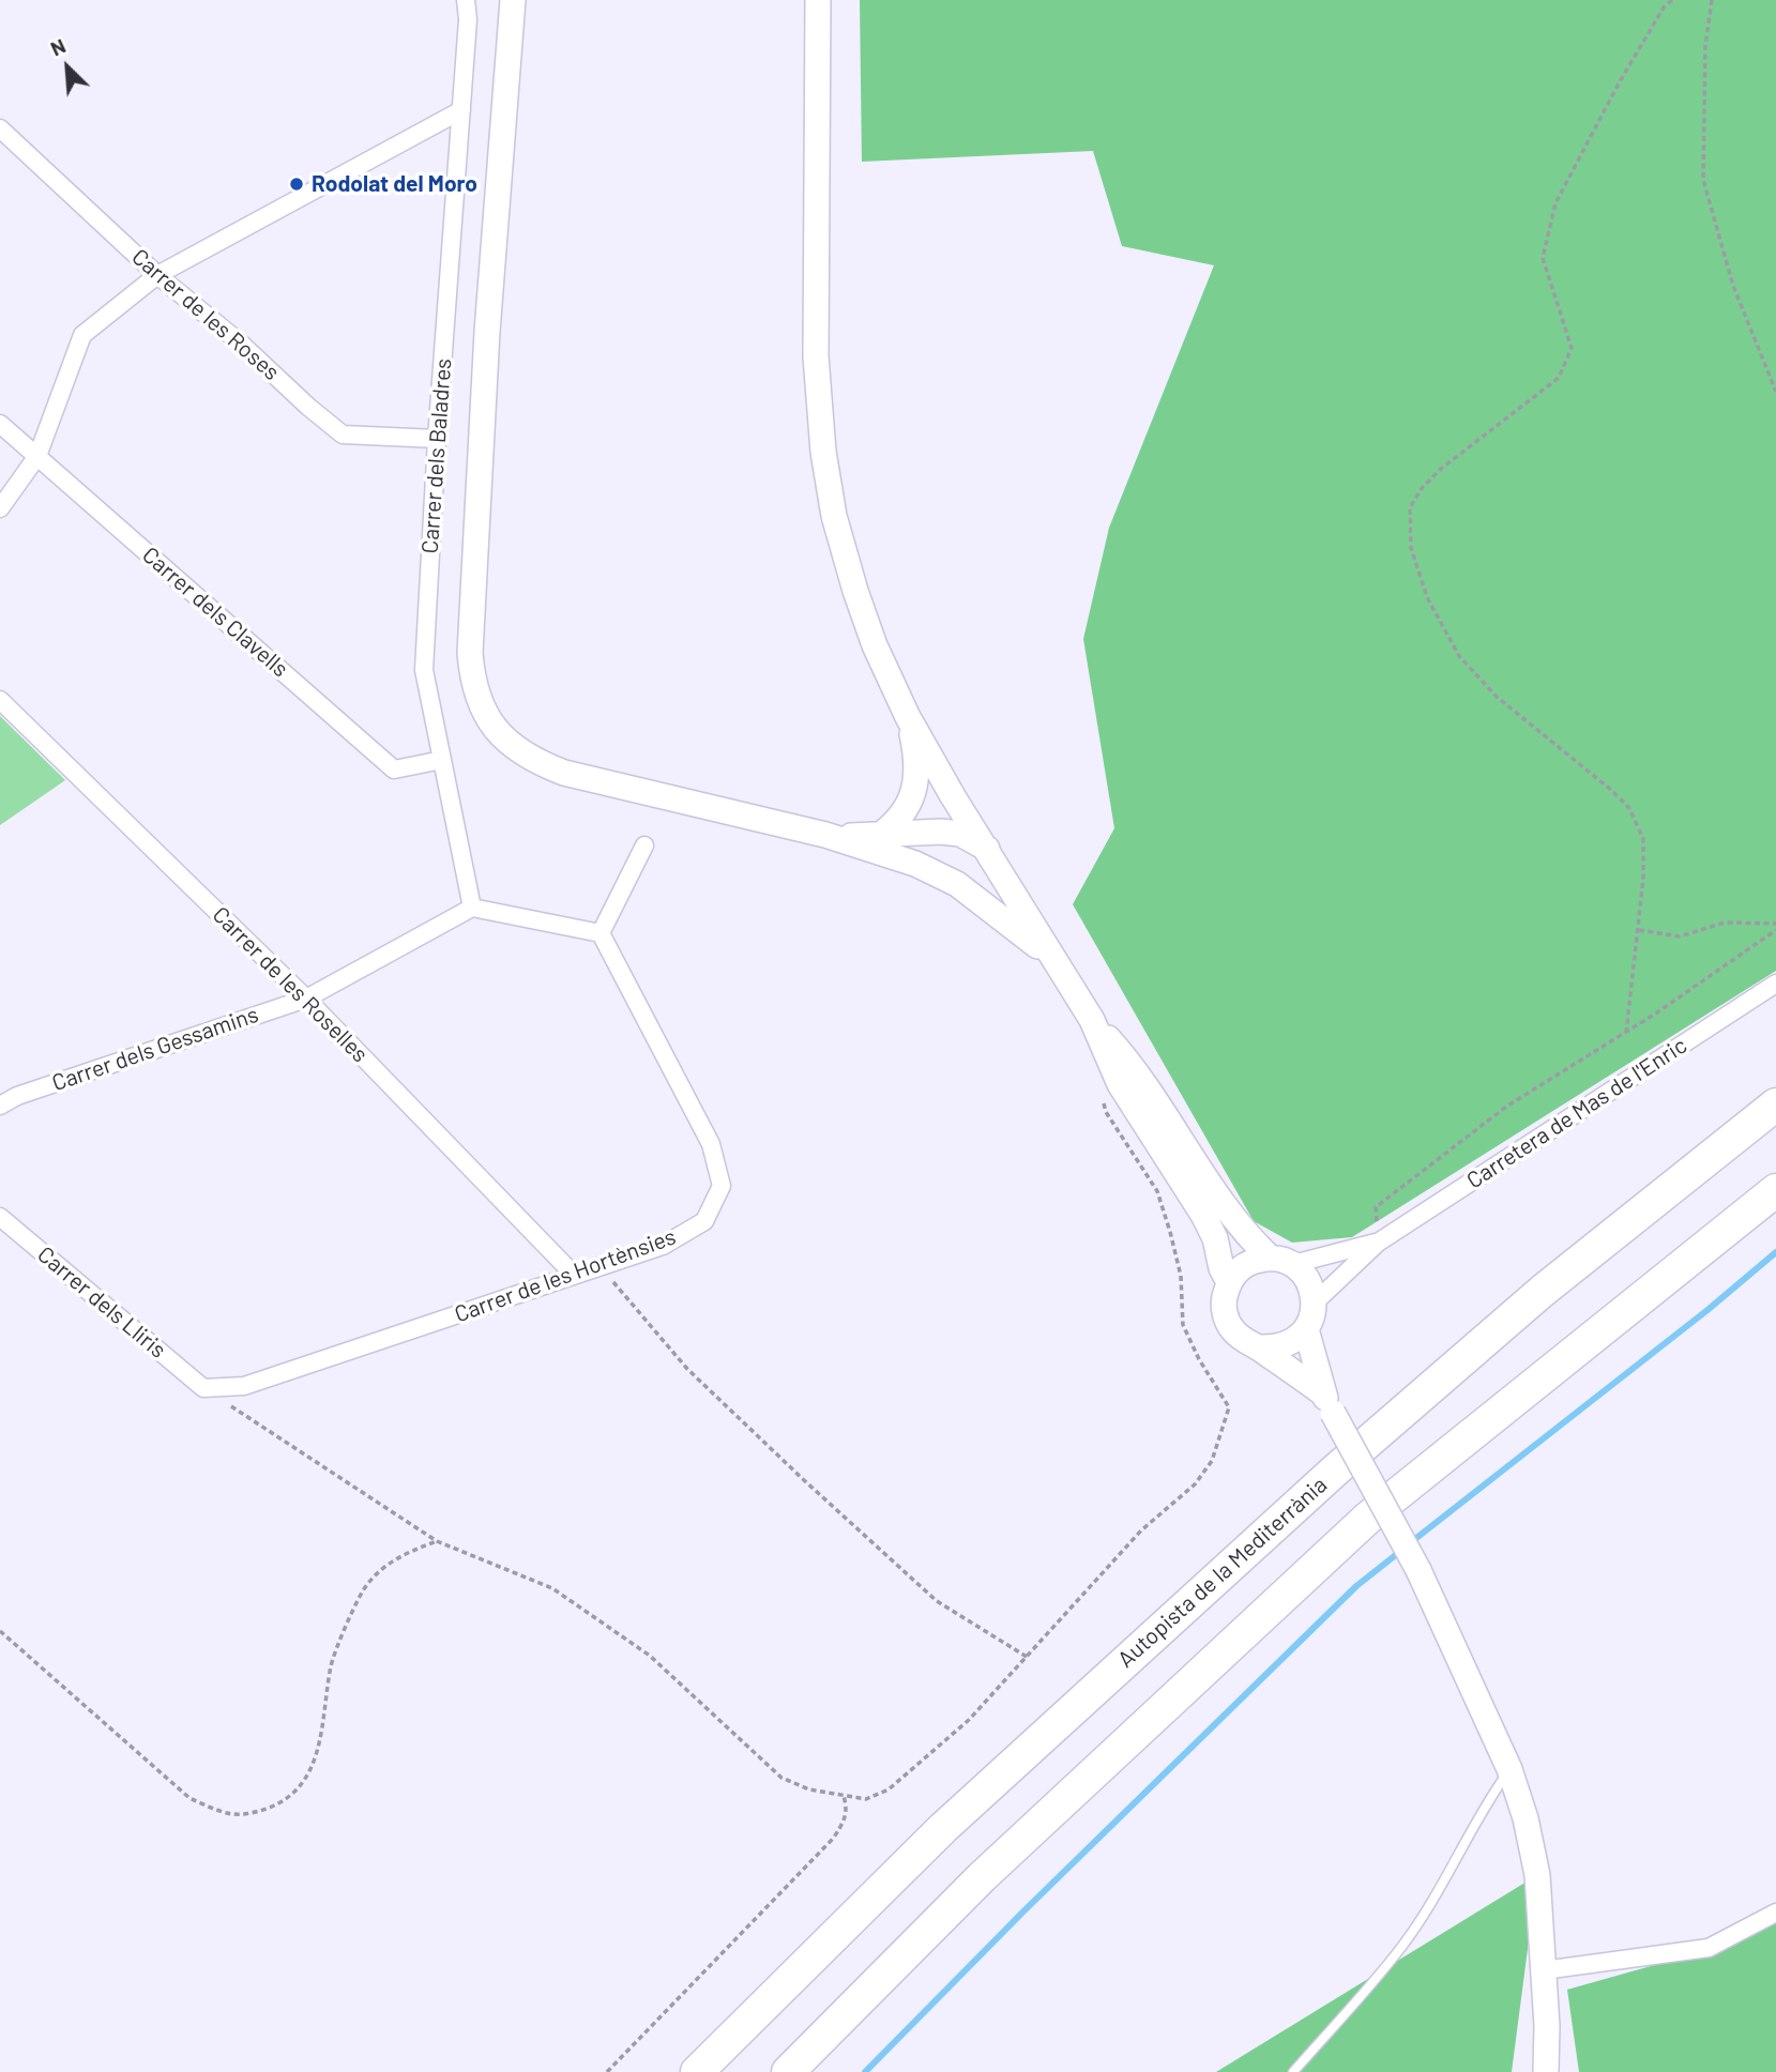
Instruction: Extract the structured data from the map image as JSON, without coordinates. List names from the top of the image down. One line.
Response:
{"streets":{"highway":["Autopista de la Mediterrània"],"street":["Carrer de les Roses","Carrer dels Baladres","Carrer dels Clavells","Carrer de les Roselles","Carrer dels Gessamins","Carretera de Mas de l'Enric","Carrer de les Hortènsies","Carrer dels Lliris"]},"crossings":[["Carrer de les Roses","Carrer dels Baladres"],["Carrer dels Baladres","Carrer dels Clavells"],["Carrer dels Baladres","Carrer dels Gessamins"],["Carrer de les Roselles","Carrer dels Gessamins"],["Carrer de les Roselles","Carrer de les Hortènsies"],["Carrer de les Hortènsies","Carrer dels Lliris"]],"places":["Rodolat del Moro"],"north":"top left"}
